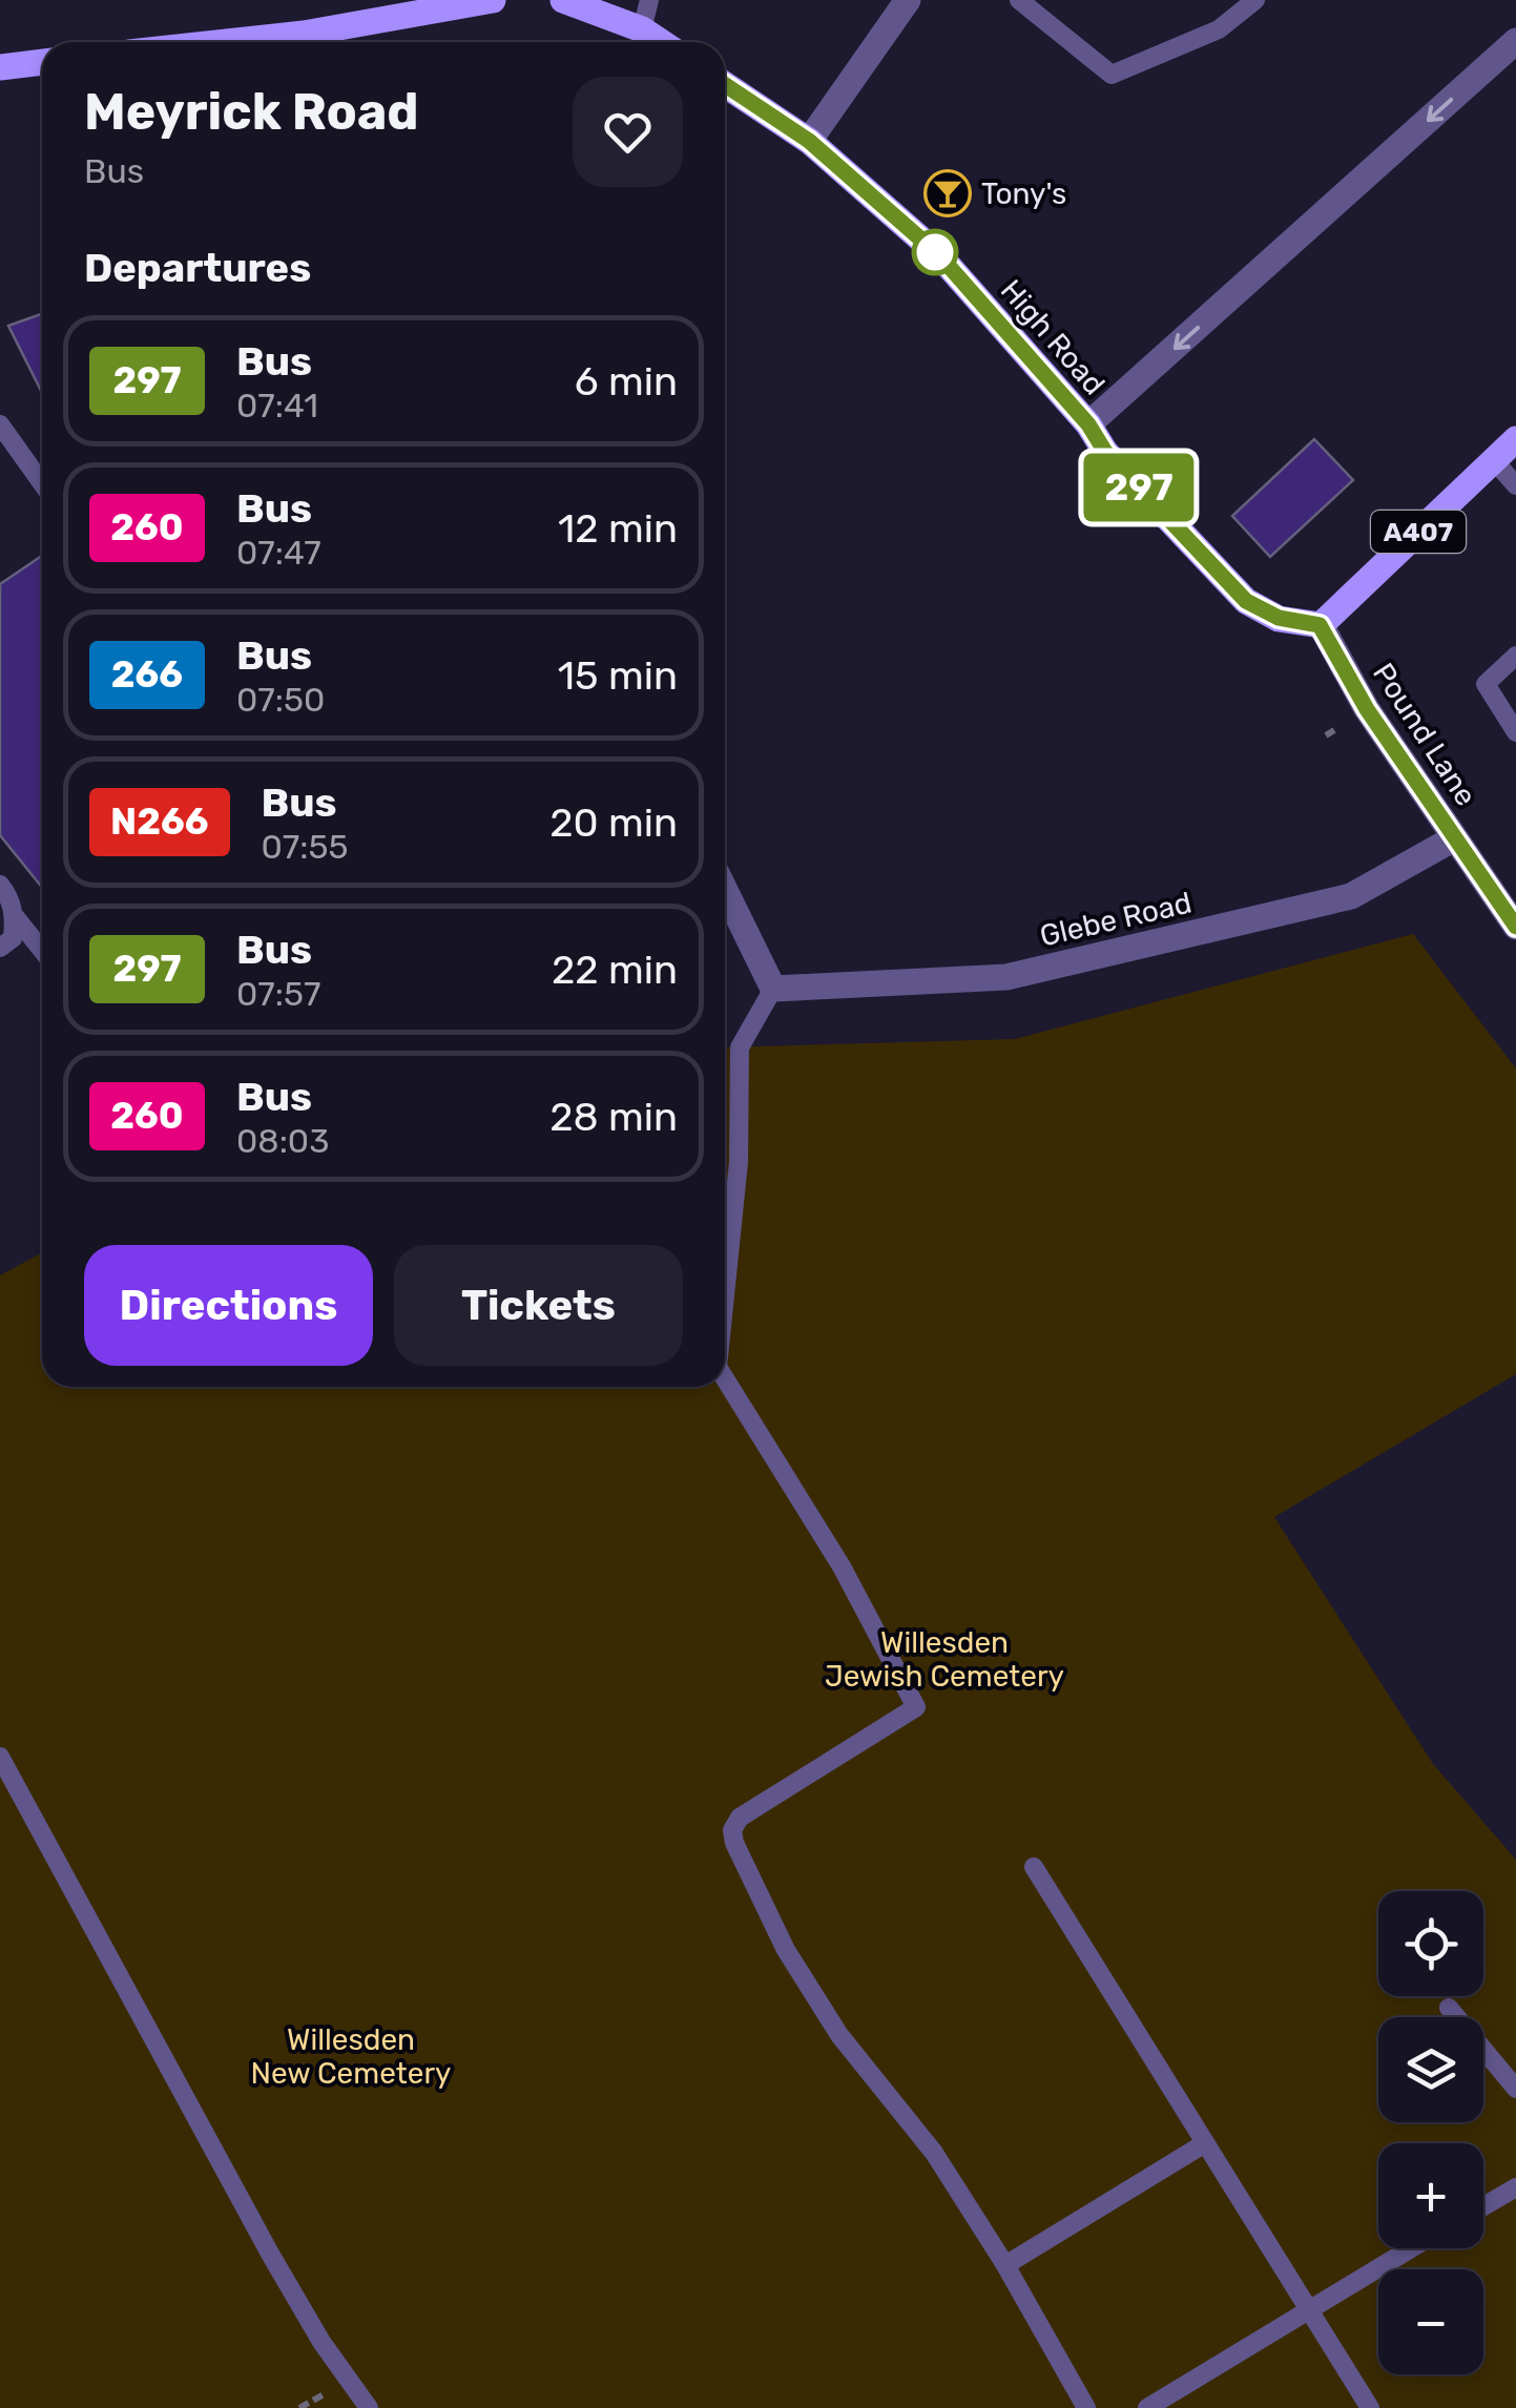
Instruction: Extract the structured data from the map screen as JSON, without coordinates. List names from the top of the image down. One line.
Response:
{"streets":{"main road":["High Road","A407"],"street":["Pound Lane","Glebe Road"]},"crossings":[["High Road","A407"],["High Road","Pound Lane"],["A407","Pound Lane"],["Pound Lane","Glebe Road"]],"parks":["Willesden Jewish Cemetery","Willesden New Cemetery"],"places":{"bar":["Tony's"]},"lines":["bus line 297"],"page":{"on_map":"297","heading":[["Meyrick Road","Bus"],"Departures"],"list":[{"mark":"297","name":"Bus","note":"07:41","value":"6 min"},{"mark":"260","name":"Bus","note":"07:47","value":"12 min"},{"mark":"266","name":"Bus","note":"07:50","value":"15 min"},{"mark":"N266","name":"Bus","note":"07:55","value":"20 min"},{"mark":"297","name":"Bus","note":"07:57","value":"22 min"},{"mark":"260","name":"Bus","note":"08:03","value":"28 min"}],"buttons":["Directions","Tickets"],"map_buttons":["+","−"]}}
